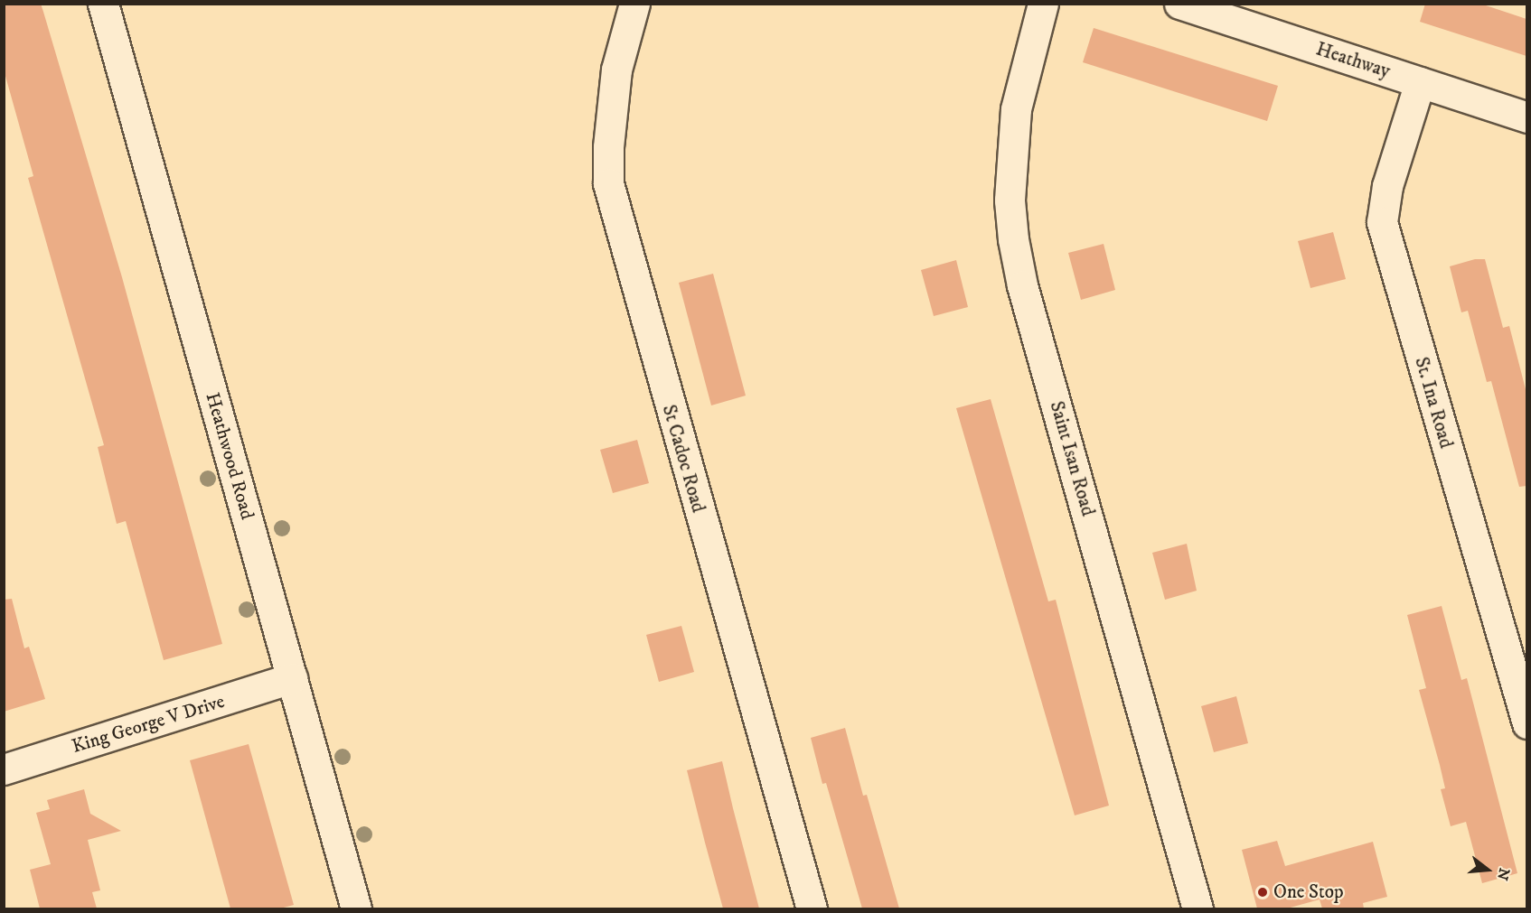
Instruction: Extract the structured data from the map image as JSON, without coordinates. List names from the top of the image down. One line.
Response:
{"streets":{"street":["Heathway","St. Ina Road","Heathwood Road","St Cadoc Road","Saint Isan Road","King George V Drive"]},"crossings":[["Heathway","St. Ina Road"],["Heathwood Road","King George V Drive"]],"places":["One Stop"],"north":"right"}
